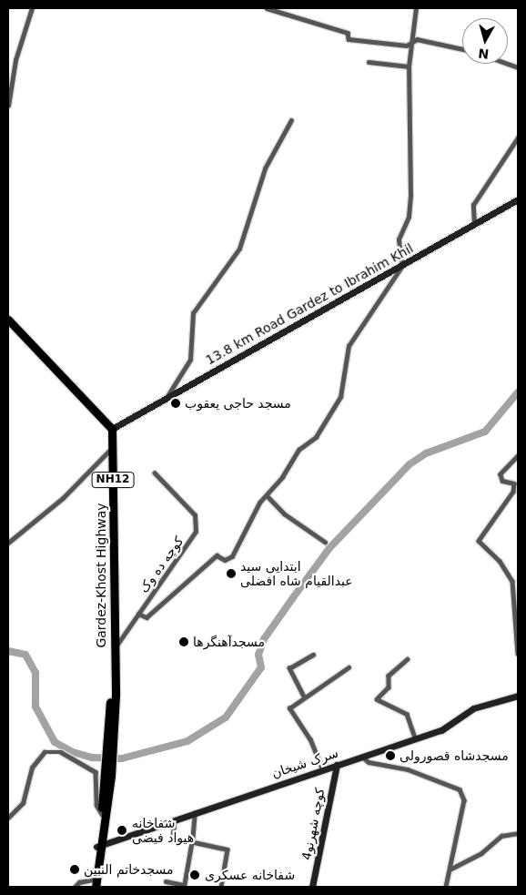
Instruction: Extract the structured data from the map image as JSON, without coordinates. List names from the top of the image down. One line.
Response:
{"streets":{"highway":["NH12","Gardez-Khost Highway"],"street":["13.8 km Road Gardez to Ibrahim Khil","کوچه ده وک","سرک شیخان","کوچه شهرنو4"]},"crossings":[["13.8 km Road Gardez to Ibrahim Khil","Gardez-Khost Highway"],["کوچه ده وک","Gardez-Khost Highway"],["Gardez-Khost Highway","سرک شیخان"],["سرک شیخان","کوچه شهرنو4"]],"places":["مسجد حاجی یعقوب","ابتدایی سید عبدالقیام شاه افضلی","مسجدآهنگرها","مسجدشاه قصورولی","شفاخانه هیواد فیضی","مسجدخاتم النبین","شفاخانه عسکری"],"north":"bottom"}
